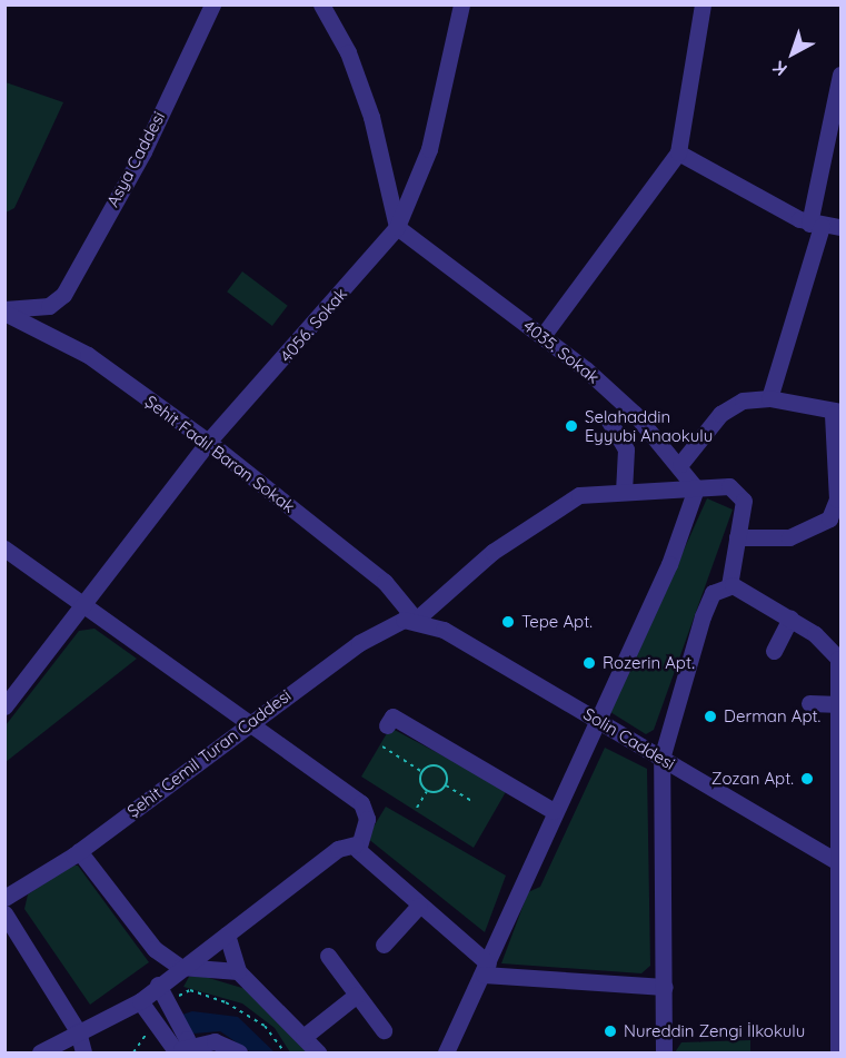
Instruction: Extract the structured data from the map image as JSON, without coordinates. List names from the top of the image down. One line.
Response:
{"streets":{"street":["Asya Caddesi","4056. Sokak","4035. Sokak","Şehit Fadıl Baran Sokak","Solin Caddesi","Şehit Cemil Turan Caddesi"]},"crossings":[["Asya Caddesi","Şehit Fadıl Baran Sokak"],["4056. Sokak","4035. Sokak"],["4056. Sokak","Şehit Fadıl Baran Sokak"],["Şehit Fadıl Baran Sokak","Solin Caddesi"],["Şehit Fadıl Baran Sokak","Şehit Cemil Turan Caddesi"],["Solin Caddesi","Şehit Cemil Turan Caddesi"]],"places":["Selahaddin Eyyubi Anaokulu","Tepe Apt.","Rozerin Apt.","Derman Apt.","Zozan Apt.","Nureddin Zengi İlkokulu"],"north":"bottom left"}
